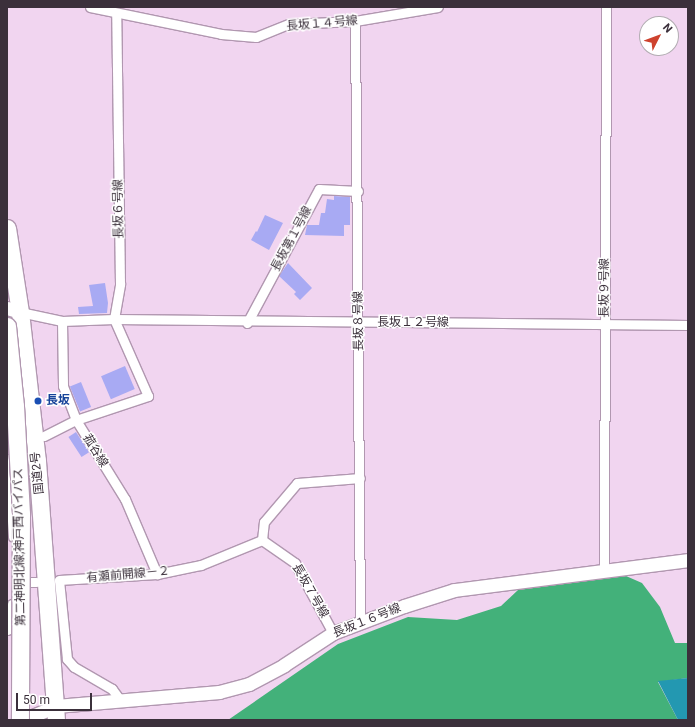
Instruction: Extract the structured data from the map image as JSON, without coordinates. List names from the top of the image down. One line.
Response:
{"streets":{"highway":["国道2号","第二神明北線;神戸西バイパス"],"street":["長坂１４号線","長坂６号線","長坂第１号線","長坂９号線","長坂８号線","長坂１２号線","菰谷線","有瀬前開線－２","長坂７号線","長坂１６号線"]},"crossings":[["長坂１４号線","長坂６号線"],["長坂１４号線","長坂８号線"],["長坂６号線","長坂１２号線"],["長坂第１号線","長坂８号線"],["長坂第１号線","長坂１２号線"],["長坂９号線","長坂１２号線"],["長坂９号線","長坂１６号線"],["長坂８号線","長坂１２号線"],["長坂８号線","長坂１６号線"],["長坂１２号線","菰谷線"],["長坂１２号線","国道2号"],["菰谷線","有瀬前開線－２"],["国道2号","長坂１６号線"],["第二神明北線;神戸西バイパス","長坂１６号線"],["有瀬前開線－２","長坂７号線"],["有瀬前開線－２","長坂１６号線"],["長坂７号線","長坂１６号線"]],"places":["長坂"],"scale_bar":"50 m","north":"top right"}
